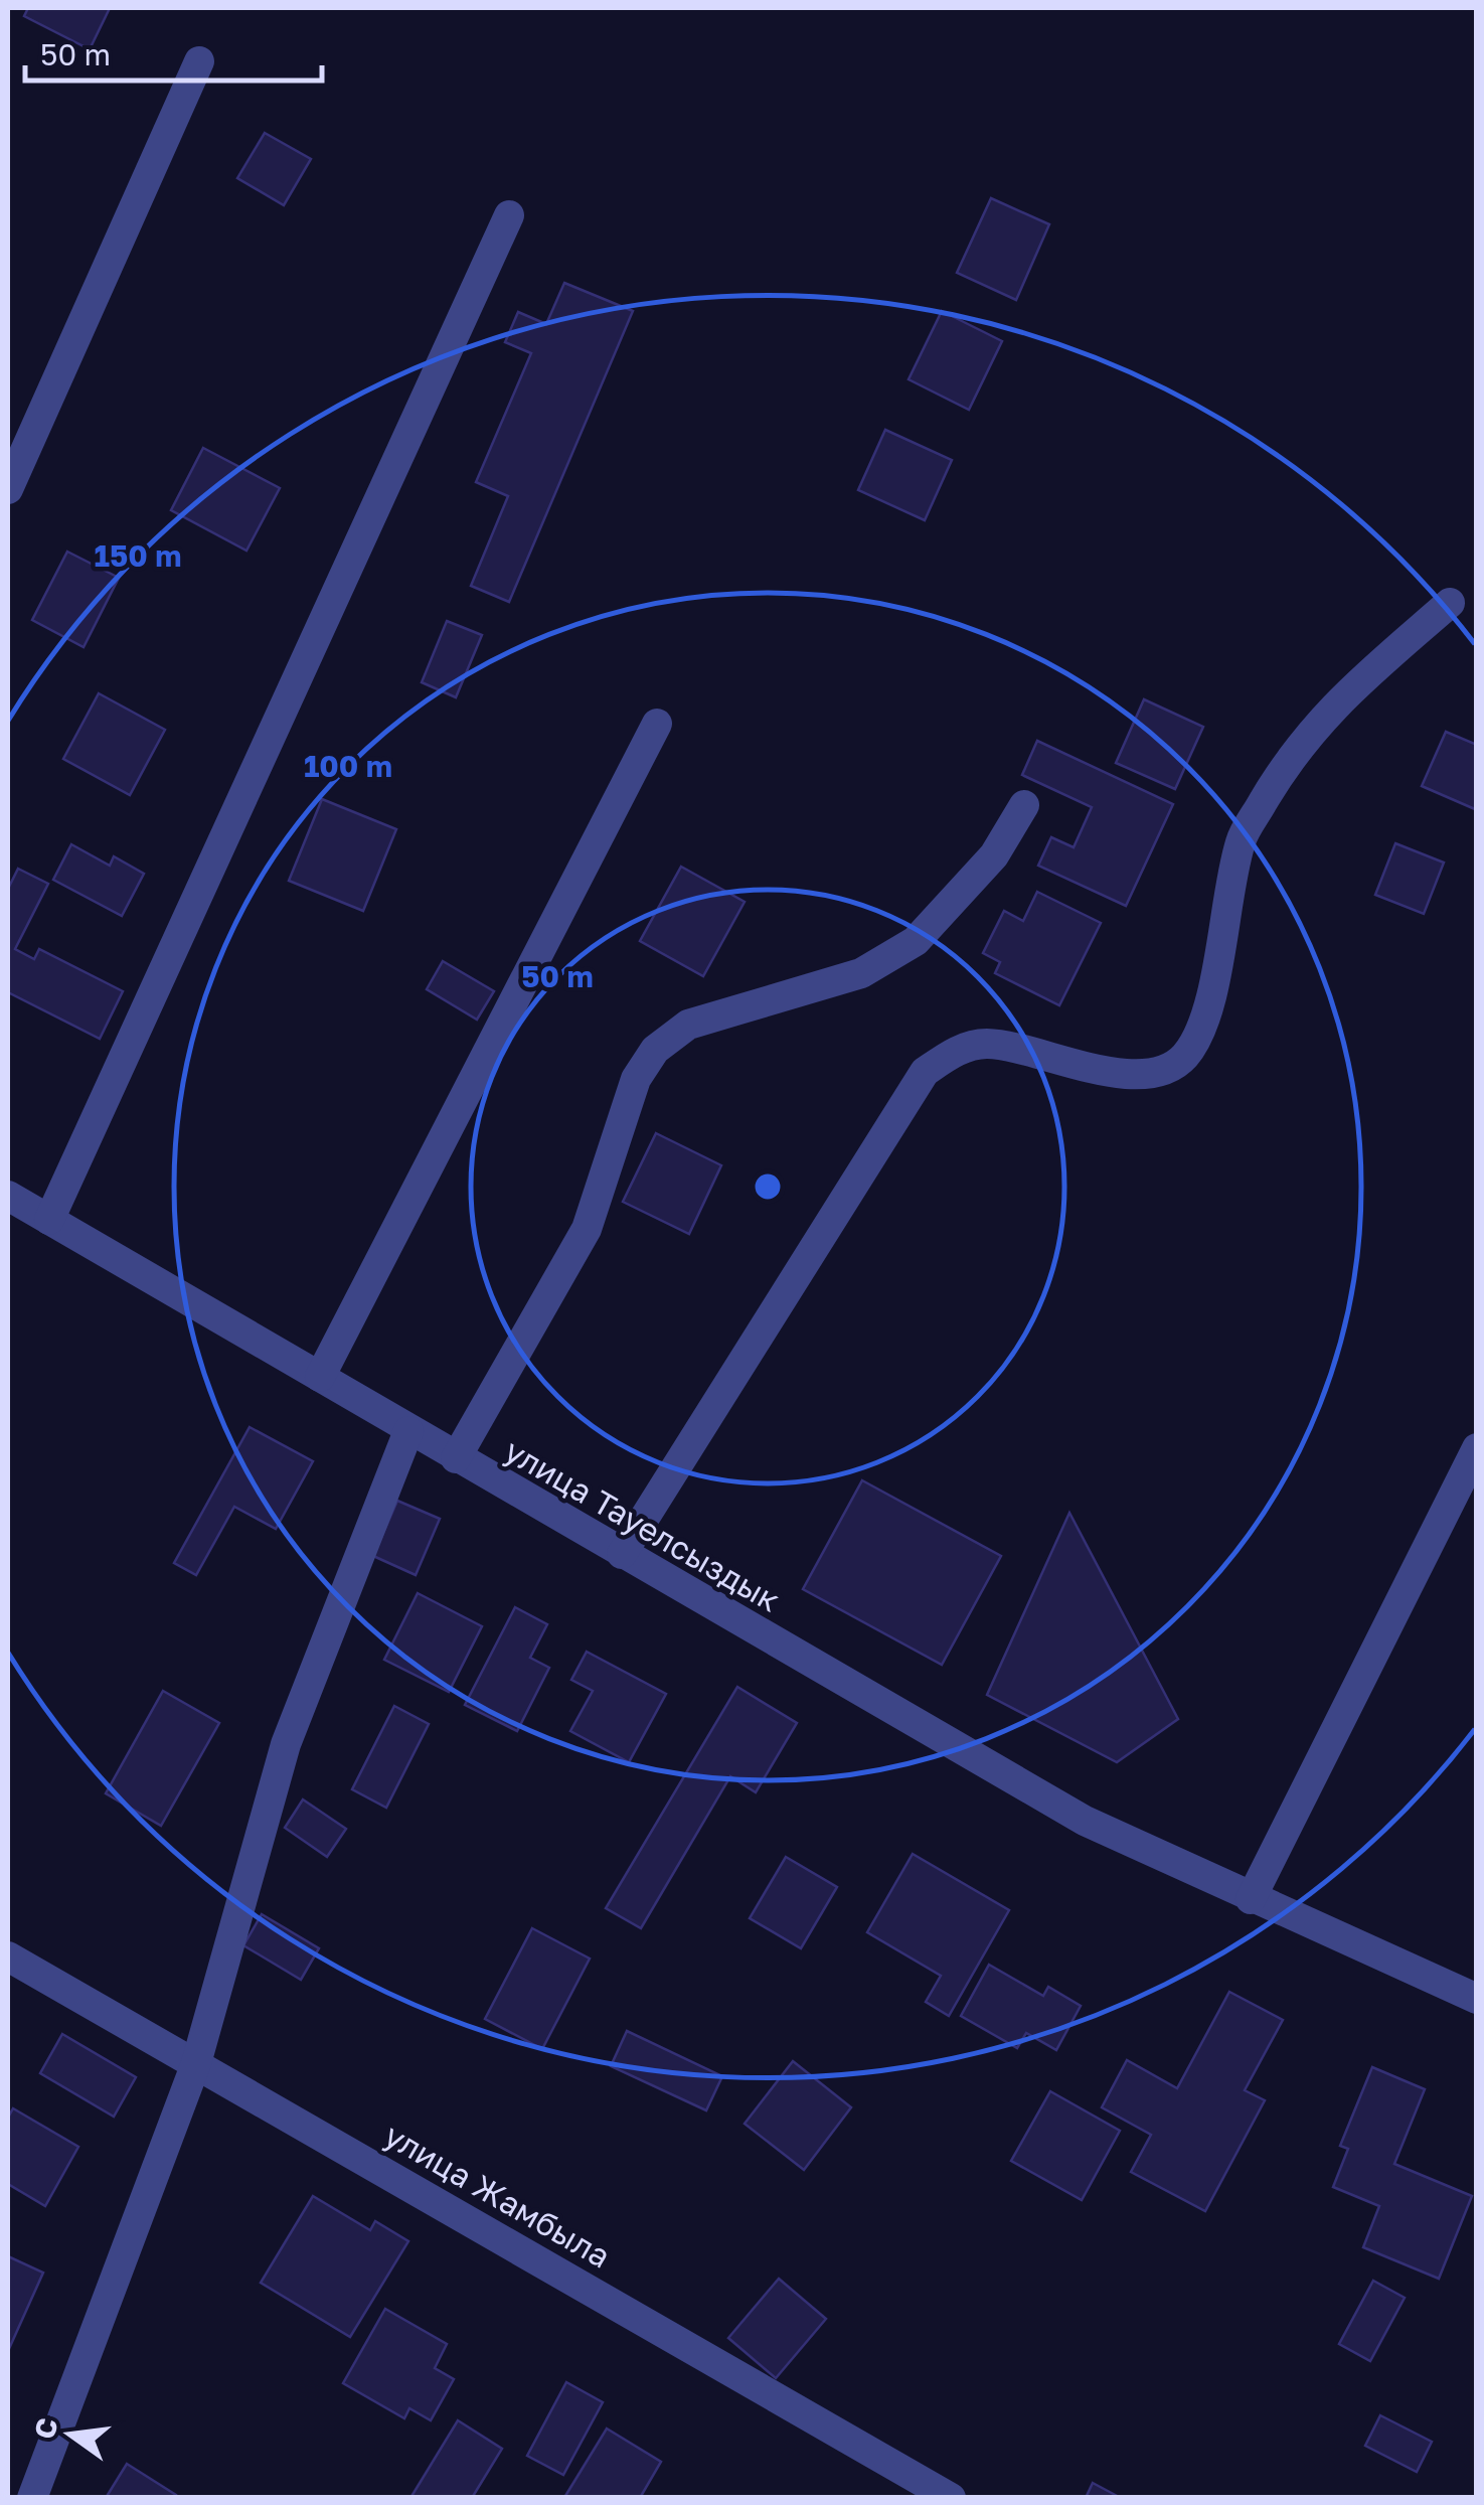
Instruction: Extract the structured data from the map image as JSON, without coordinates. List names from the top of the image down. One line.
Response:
{"streets":{"street":["улица Тауелсыздык","улица Жамбыла"]},"scale_bar":"50 m","north":"left","rings":["150 m","100 m","50 m"]}
